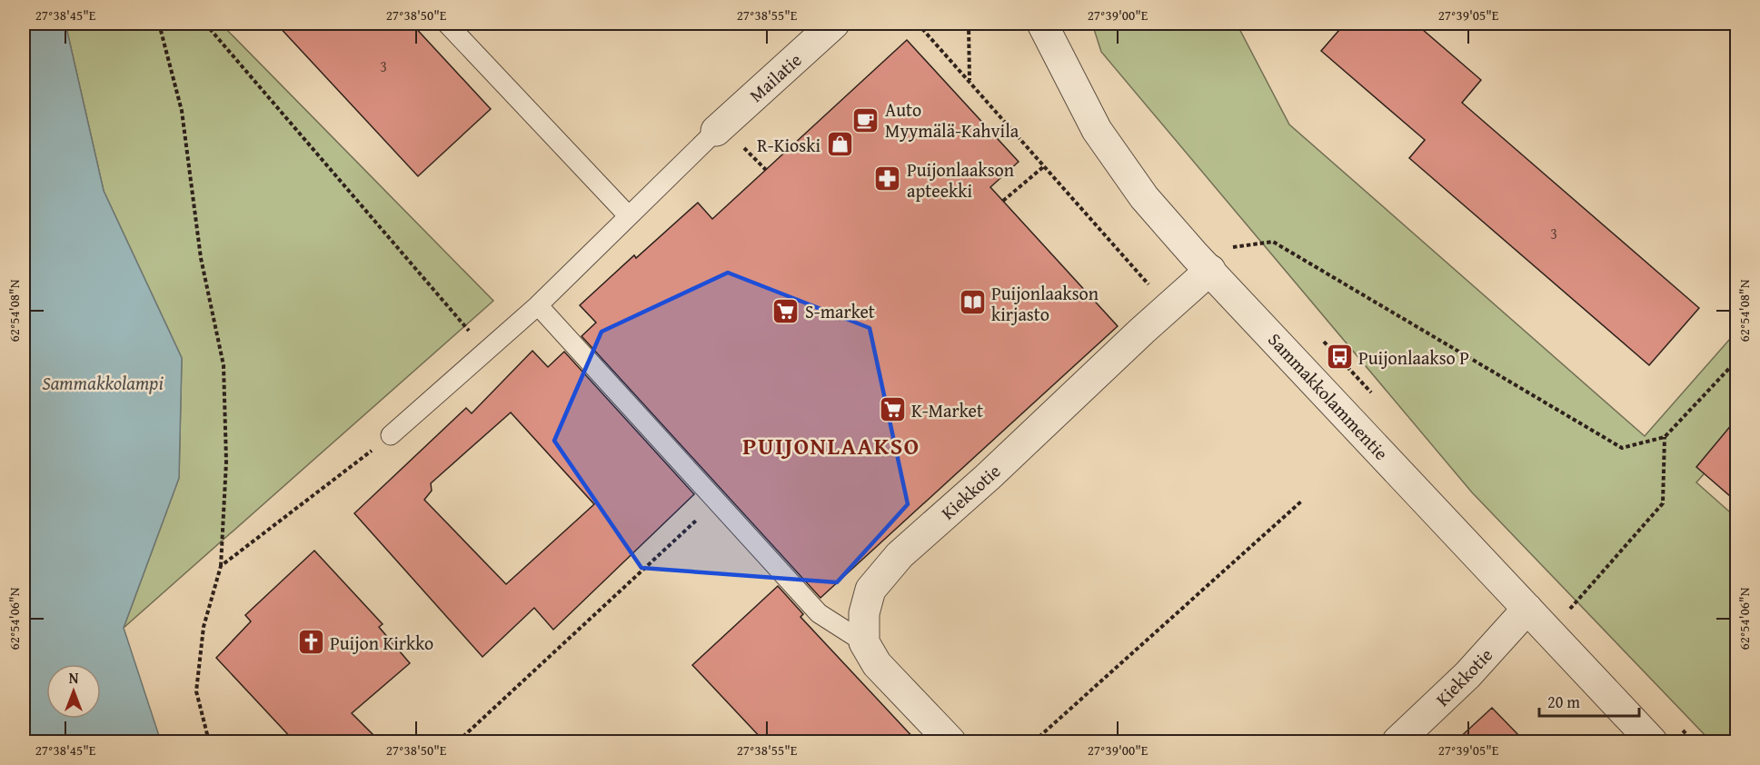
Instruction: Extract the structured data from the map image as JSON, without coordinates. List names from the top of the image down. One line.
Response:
{"streets":{"street":["Mailatie","Sammakkolammentie","Kiekkotie"]},"crossings":[["Sammakkolammentie","Kiekkotie"]],"districts":["PUIJONLAAKSO"],"water":["Sammakkolampi"],"places":{"cafe":["Auto Myymälä-Kahvila"],"shop":["R-Kioski"],"pharmacy":["Puijonlaakson apteekki"],"library":["Puijonlaakson kirjasto"],"supermarket":["S-market","K-Market"],"bus stop":["Puijonlaakso P"],"church":["Puijon Kirkko"]},"house_numbers":["3","3"],"scale_bar":"20 m","north":"top","coordinates":["27°38'45\"E","27°38'50\"E","27°38'55\"E","27°39'00\"E","27°39'05\"E","62°54'08\"N","62°54'06\"N"]}
